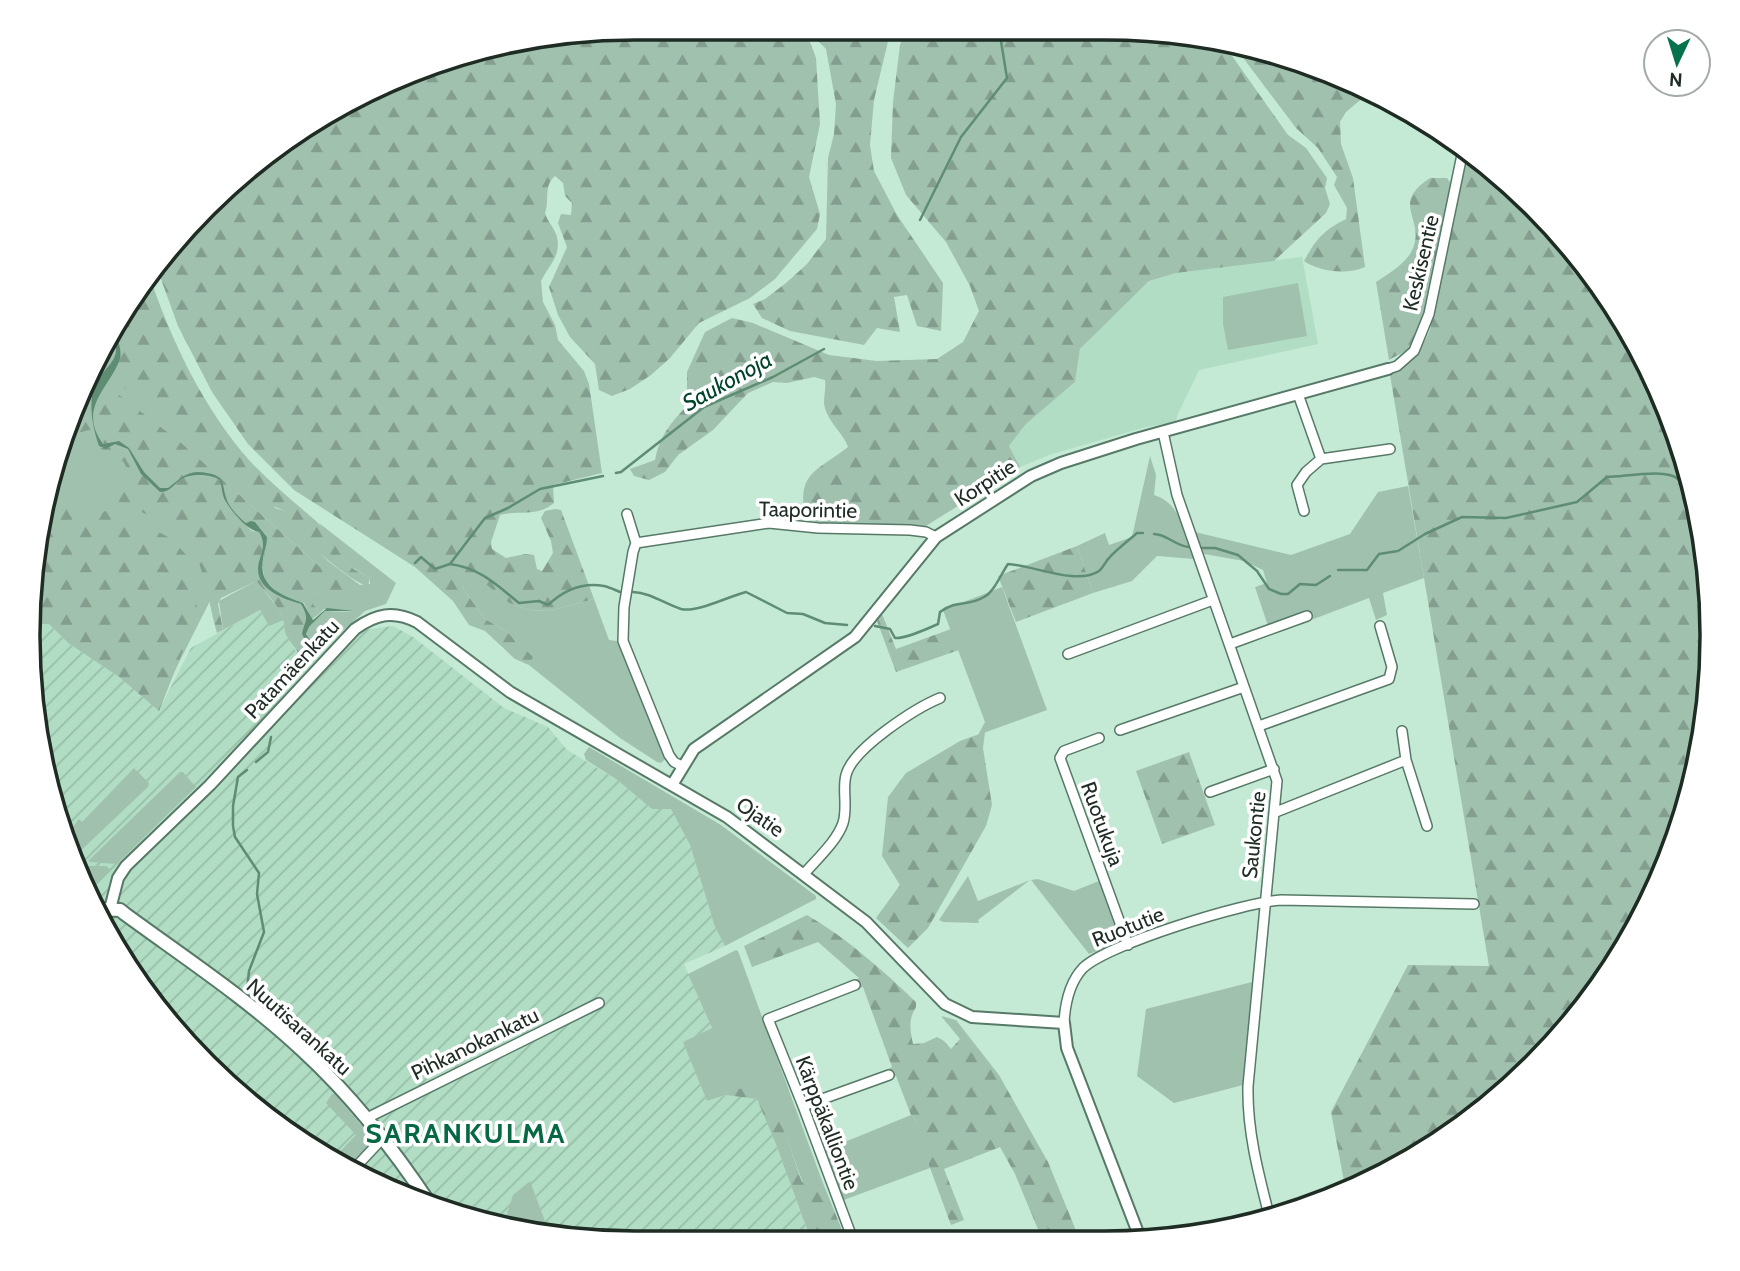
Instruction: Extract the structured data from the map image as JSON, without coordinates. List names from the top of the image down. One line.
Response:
{"streets":{"main road":["Nuutisarankatu"],"street":["Keskisentie","Korpitie","Taaporintie","Patamäenkatu","Ojatie","Ruotukuja","Saukontie","Ruotutie","Pihkanokankatu","Kärppäkalliontie"]},"crossings":[["Keskisentie","Korpitie"],["Korpitie","Taaporintie"],["Korpitie","Saukontie"],["Patamäenkatu","Ojatie"],["Ojatie","Ruotutie"],["Ruotukuja","Ruotutie"],["Saukontie","Ruotutie"],["Nuutisarankatu","Pihkanokankatu"]],"districts":["SARANKULMA"],"water":["Saukonoja"],"north":"bottom"}
